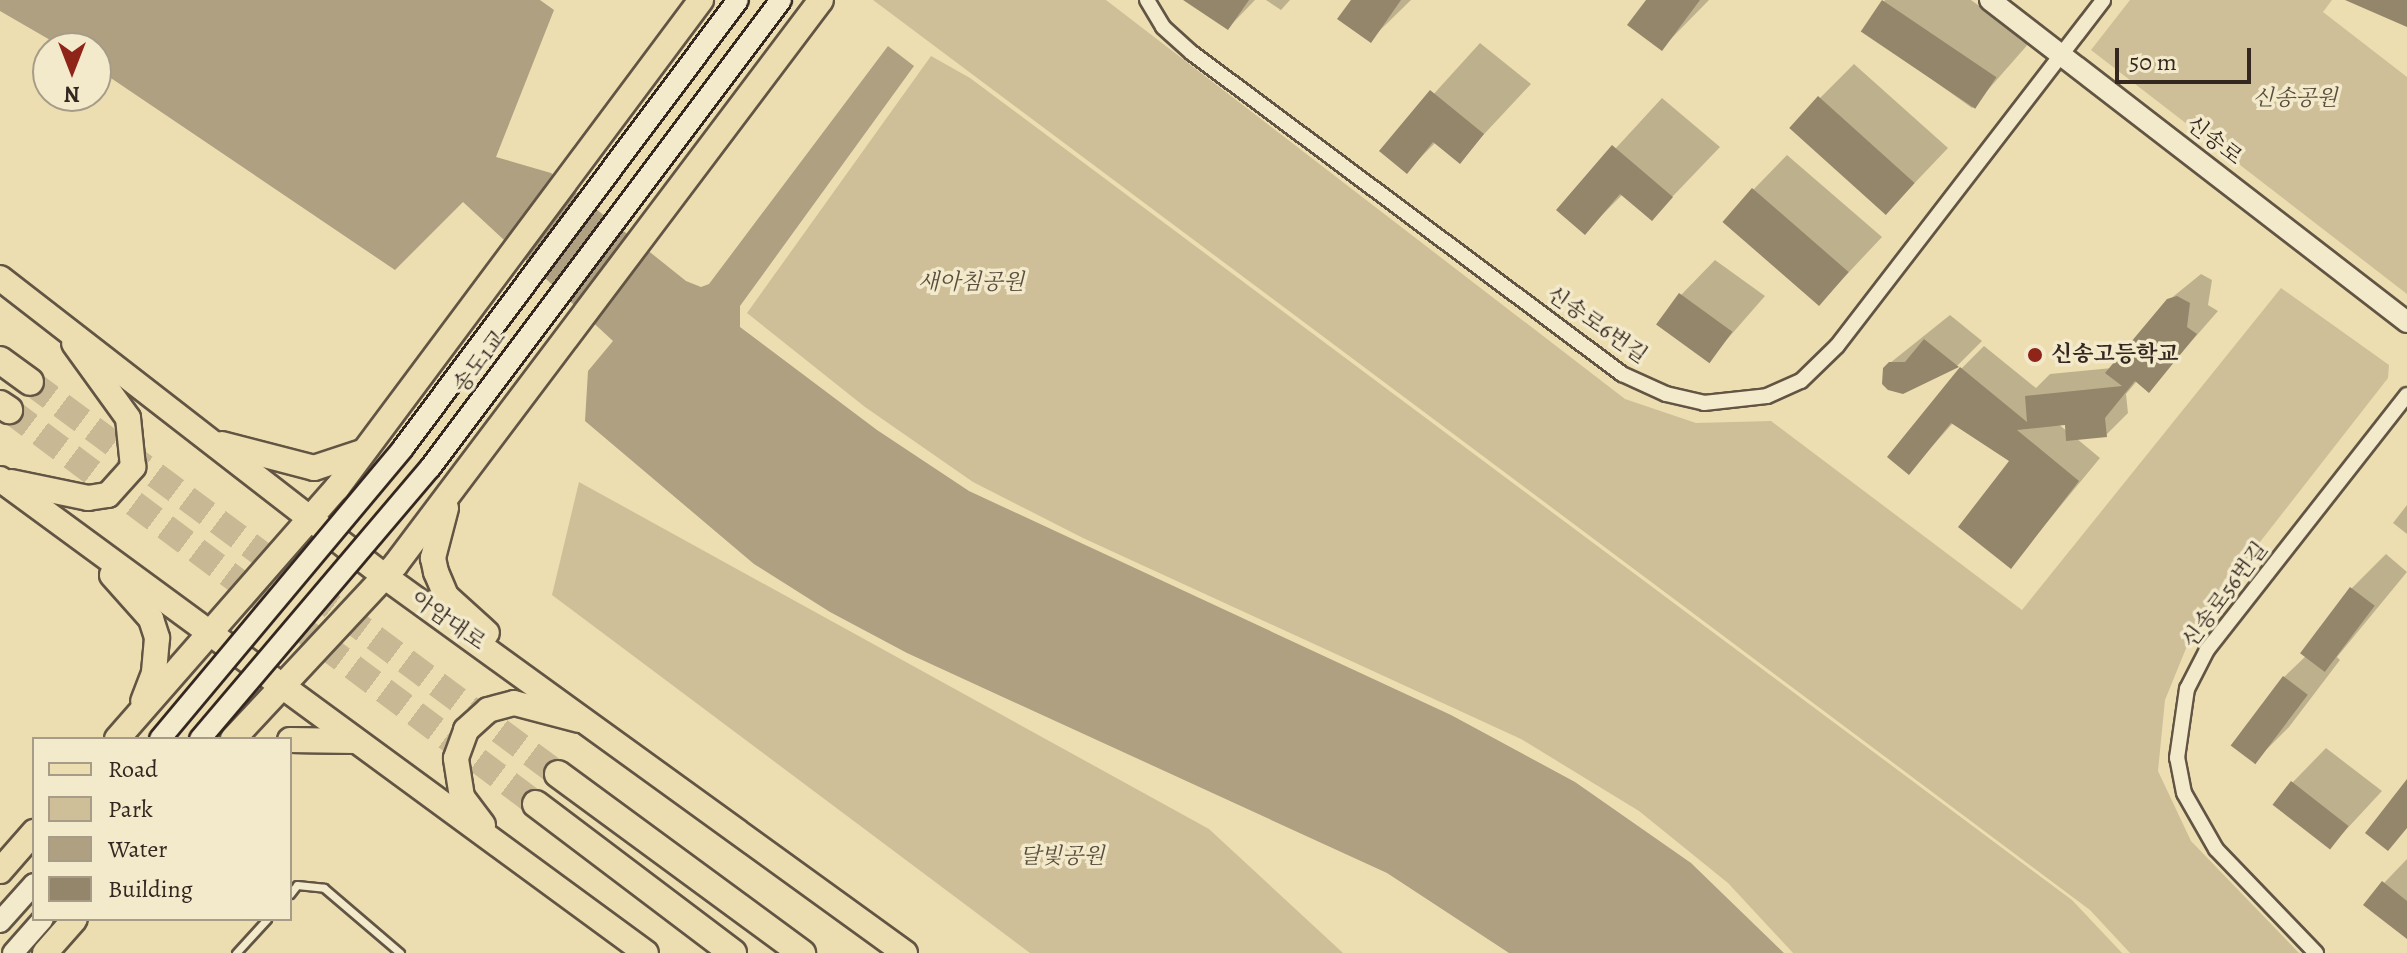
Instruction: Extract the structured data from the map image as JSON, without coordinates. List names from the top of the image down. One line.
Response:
{"streets":{"main road":["신송로","송도1교","아암대로"],"street":["신송로6번길","신송로56번길"]},"crossings":[["신송로","신송로6번길"]],"parks":["신송공원","새아침공원","달빛공원"],"places":["신송고등학교"],"legend":["Road","Park","Water","Building"],"scale_bar":"50 m","north":"bottom"}
